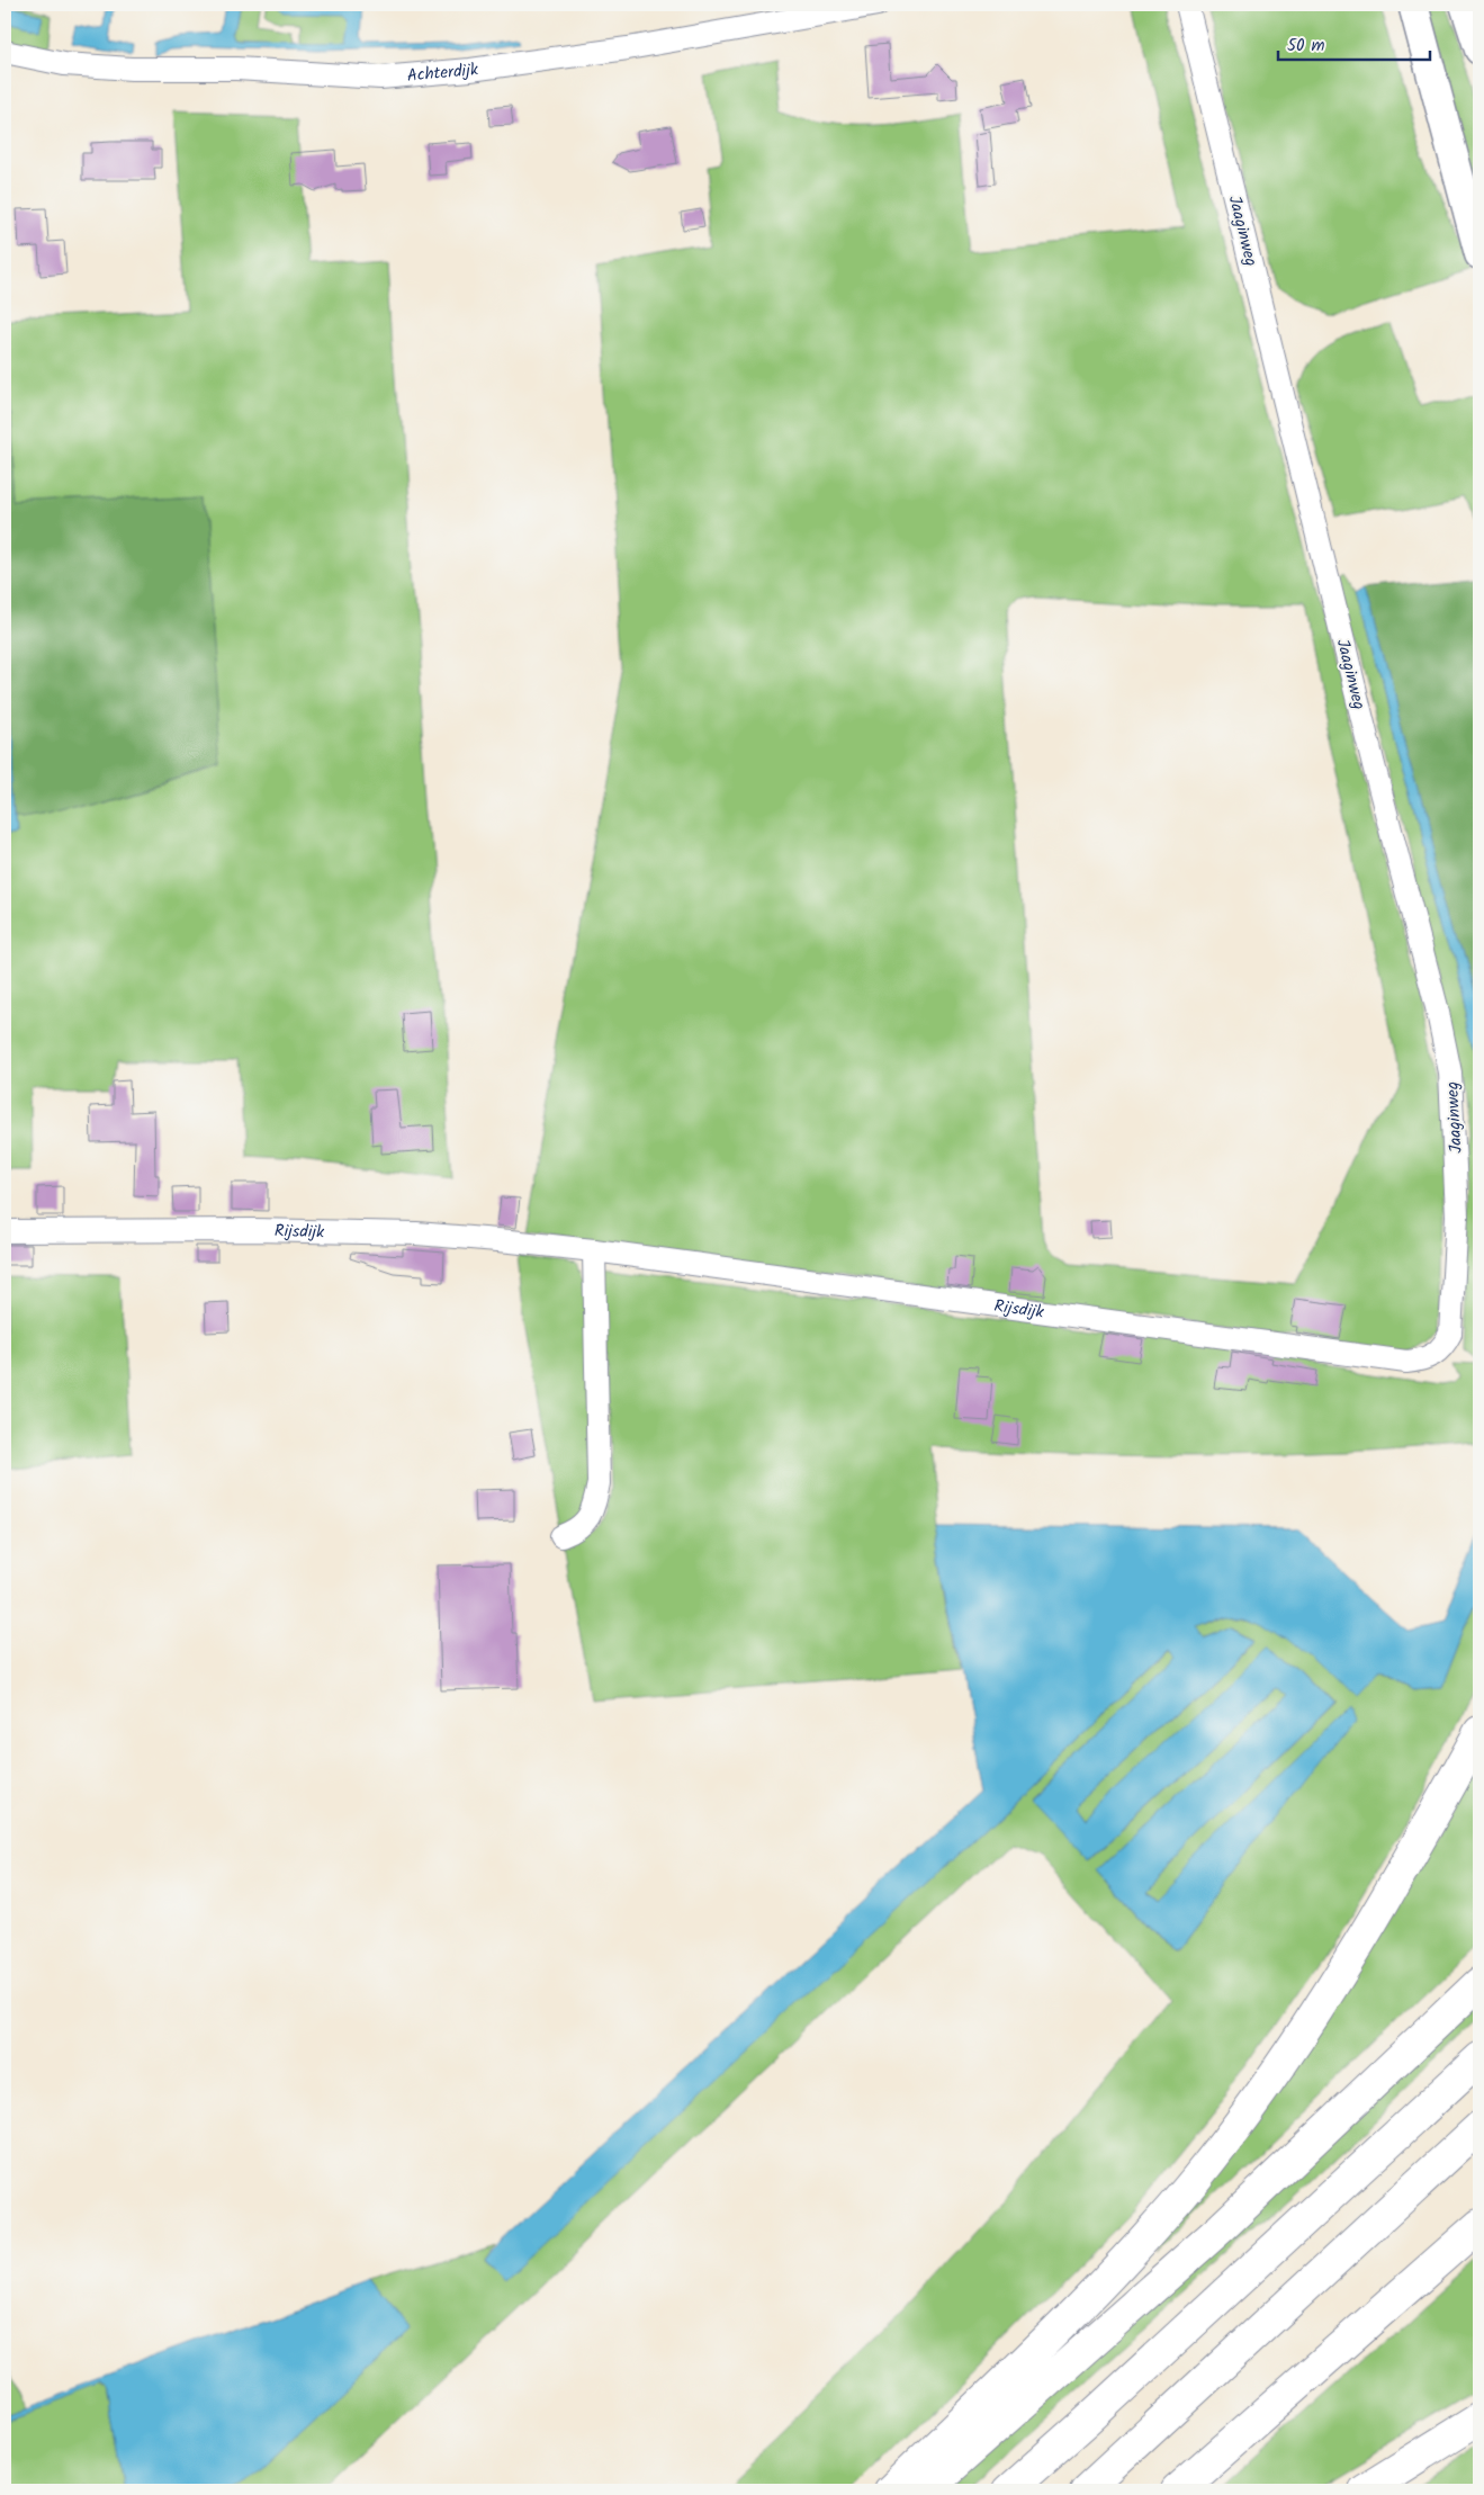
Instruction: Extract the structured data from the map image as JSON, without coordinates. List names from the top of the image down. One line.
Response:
{"streets":{"street":["Achterdijk","Jaaginweg","Rijsdijk"]},"crossings":[["Jaaginweg","Rijsdijk"]],"scale_bar":"50 m"}
